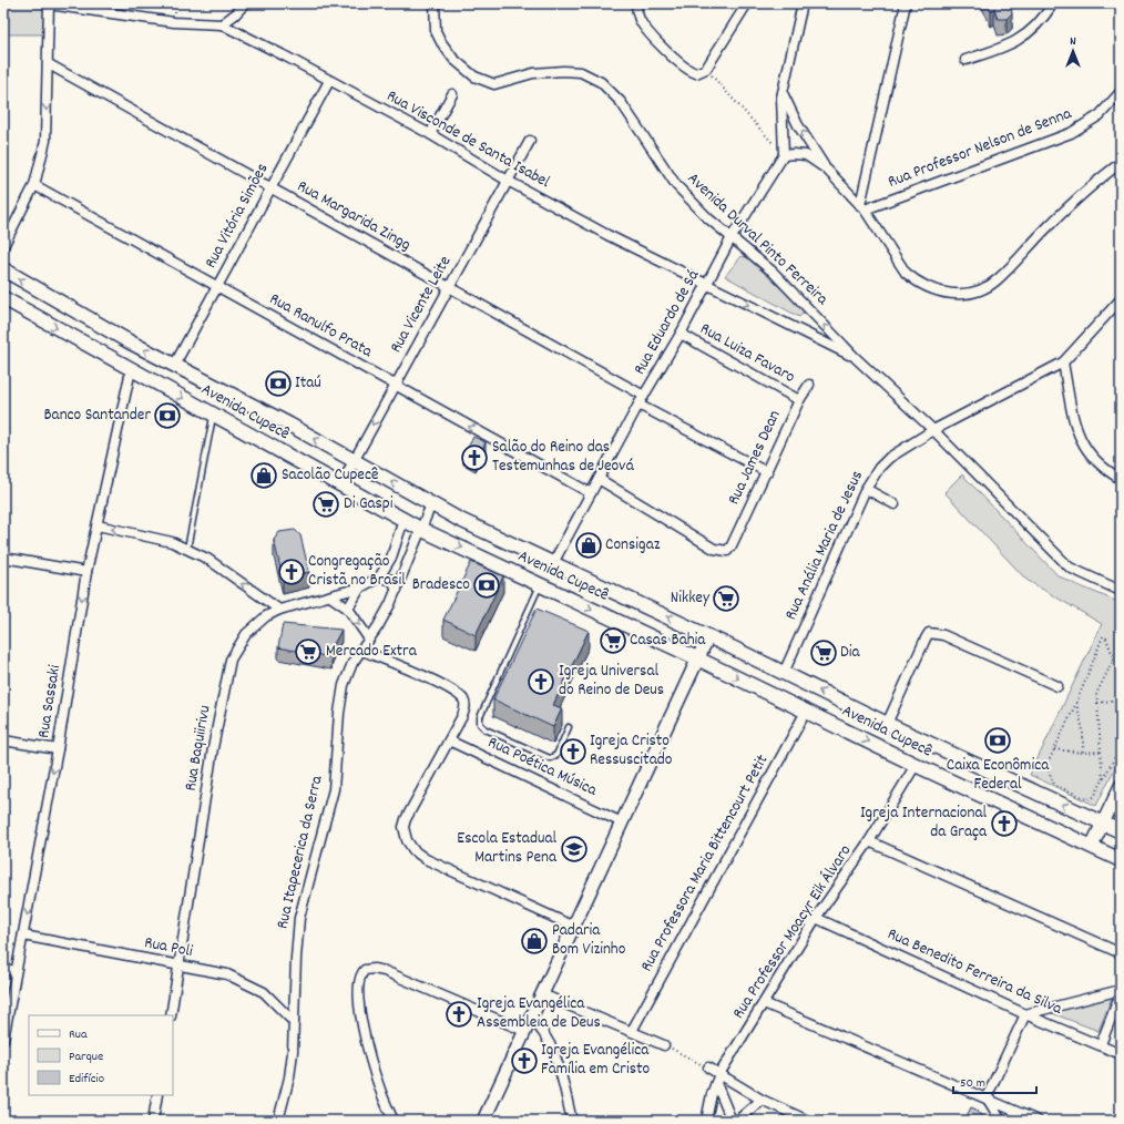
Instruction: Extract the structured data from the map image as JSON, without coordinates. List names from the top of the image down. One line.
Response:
{"streets":{"main road":["Avenida Cupecê"],"street":["Rua Visconde de Santa Isabel","Rua Professor Nelson de Senna","Rua Vitória Simões","Rua Margarida Zingg","Avenida Durval Pinto Ferreira","Rua Vicente Leite","Rua Eduardo de Sá","Rua Ranulfo Prata","Rua Luiza Favaro","Rua James Dean","Rua Anália Maria de Jesus","Rua Sassaki","Rua Baquiirivu","Rua Poética Música","Rua Itapecerica da Serra","Rua Professora Maria Bittencourt Petit","Rua Professor Moacyr Eik Álvaro","Rua Poli","Rua Benedito Ferreira da Silva"]},"crossings":[["Rua Visconde de Santa Isabel","Rua Vitória Simões"],["Rua Visconde de Santa Isabel","Avenida Durval Pinto Ferreira"],["Rua Visconde de Santa Isabel","Rua Vicente Leite"],["Rua Visconde de Santa Isabel","Rua Eduardo de Sá"],["Rua Vitória Simões","Rua Margarida Zingg"],["Rua Vitória Simões","Rua Ranulfo Prata"],["Rua Vitória Simões","Avenida Cupecê"],["Rua Margarida Zingg","Rua Vicente Leite"],["Rua Margarida Zingg","Rua Eduardo de Sá"],["Avenida Durval Pinto Ferreira","Rua Eduardo de Sá"],["Avenida Durval Pinto Ferreira","Rua Anália Maria de Jesus"],["Rua Vicente Leite","Rua Ranulfo Prata"],["Rua Vicente Leite","Avenida Cupecê"],["Rua Eduardo de Sá","Rua Ranulfo Prata"],["Rua Eduardo de Sá","Rua Luiza Favaro"],["Rua Eduardo de Sá","Avenida Cupecê"],["Rua Eduardo de Sá","Rua James Dean"],["Rua Luiza Favaro","Rua James Dean"],["Avenida Cupecê","Rua Anália Maria de Jesus"],["Avenida Cupecê","Rua Sassaki"],["Avenida Cupecê","Rua Baquiirivu"],["Avenida Cupecê","Rua Itapecerica da Serra"],["Avenida Cupecê","Rua Professora Maria Bittencourt Petit"],["Avenida Cupecê","Rua Professor Moacyr Eik Álvaro"],["Rua Sassaki","Rua Poli"],["Rua Baquiirivu","Rua Poli"],["Rua Itapecerica da Serra","Rua Poli"],["Rua Professor Moacyr Eik Álvaro","Rua Benedito Ferreira da Silva"]],"one_way":["Rua Ranulfo Prata","Rua Sassaki"],"places":{"bank":["Itaú","Banco Santander","Bradesco","Caixa Econômica Federal"],"church":["Salão do Reino das Testemunhas de Jeová","Congregação Cristã no Brasil","Igreja Universal do Reino de Deus","Igreja Cristo Ressuscitado","Igreja Internacional da Graça","Igreja Evangélica Assembleia de Deus","Igreja Evangélica Família em Cristo"],"shop":["Sacolão Cupecê","Consigaz","Padaria Bom Vizinho"],"supermarket":["Di Gaspi","Nikkey","Casas Bahia","Mercado Extra","Dia"],"school or university":["Escola Estadual Martins Pena"]},"legend":["Rua","Parque","Edifício"],"scale_bar":"50 m","north":"top"}
